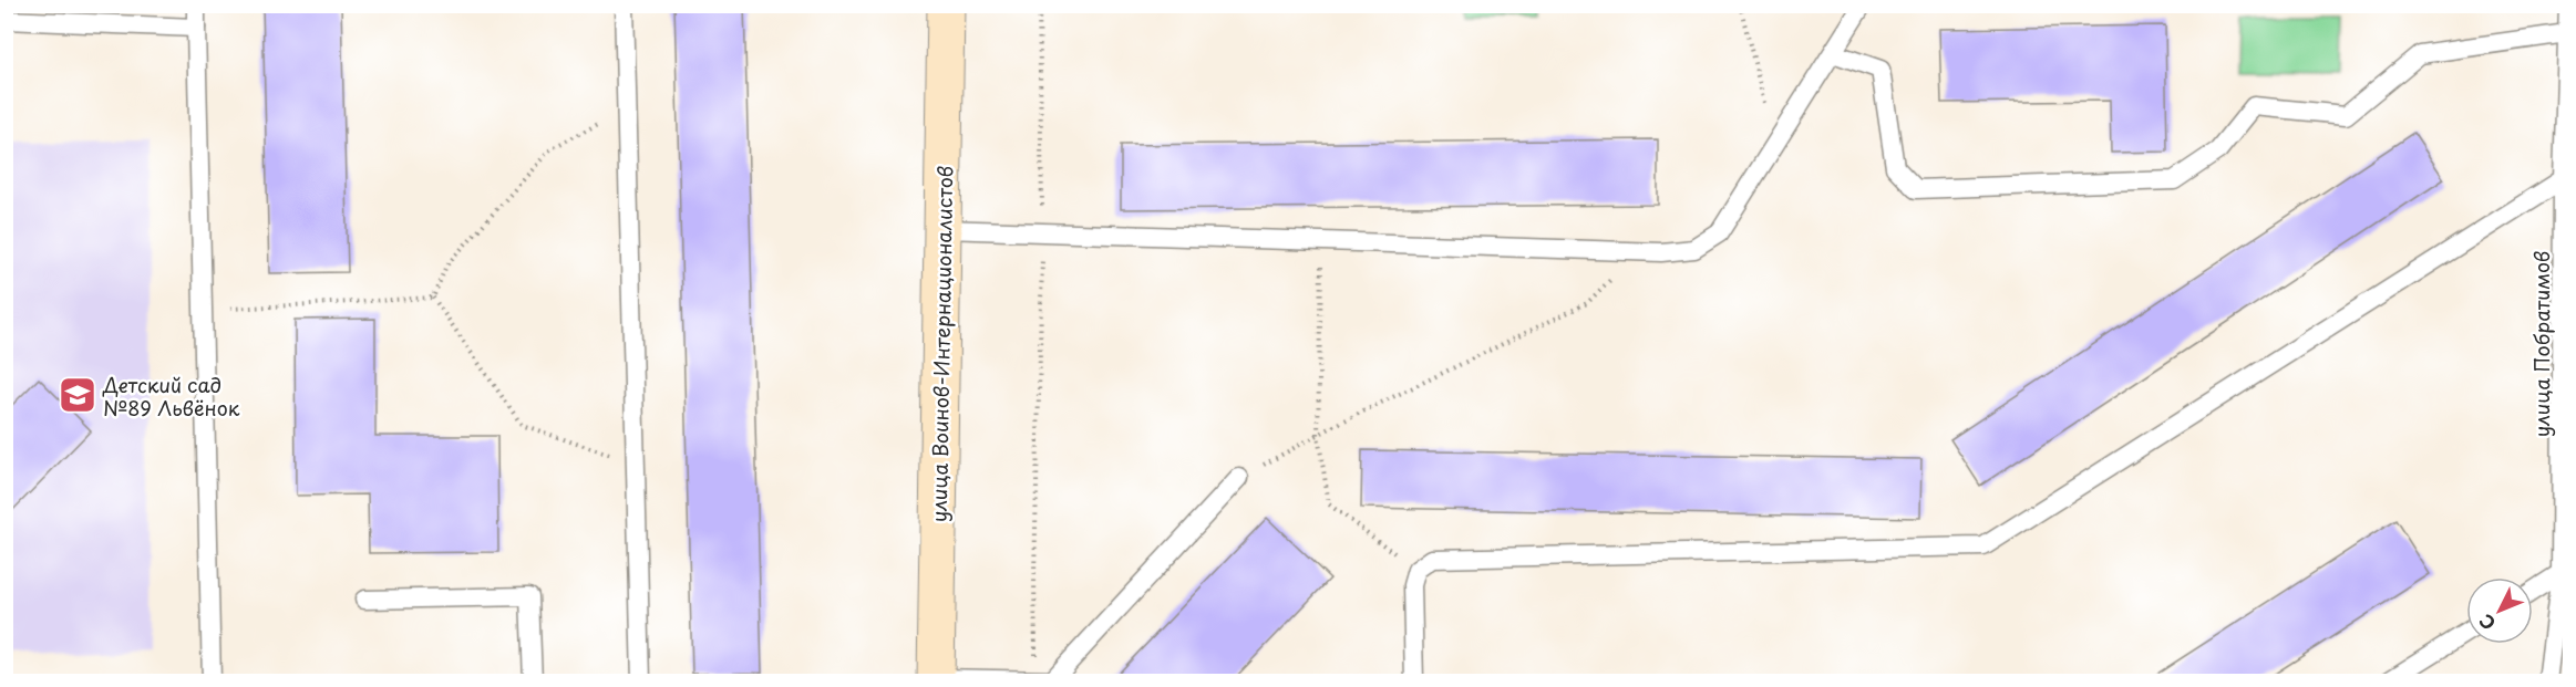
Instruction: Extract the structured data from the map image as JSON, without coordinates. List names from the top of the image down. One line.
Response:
{"streets":{"main road":["улица Воинов-Интернационалистов"],"lane":["улица Побратимов"]},"places":{"school or university":["Детский сад №89 Львёнок"]},"north":"bottom left"}
